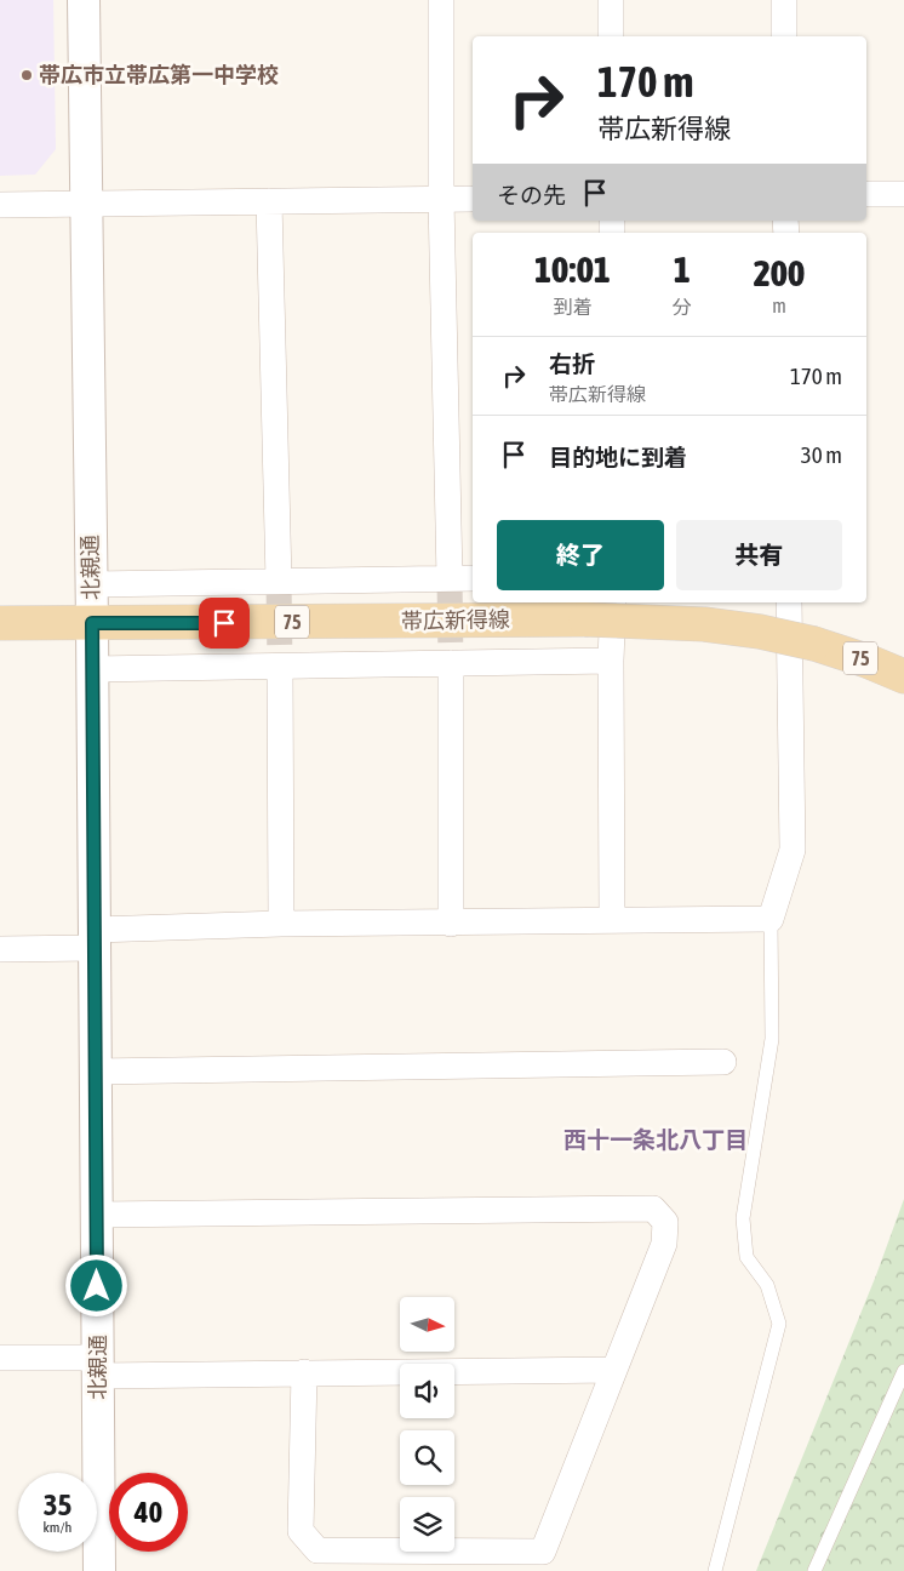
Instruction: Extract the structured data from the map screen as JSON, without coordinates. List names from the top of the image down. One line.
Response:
{"streets":{"main road":["帯広新得線","75"],"street":["北親通"]},"crossings":[["北親通","帯広新得線"]],"districts":["西十一条北八丁目"],"places":["帯広市立帯広第一中学校"],"north":"right","page":{"turn":["170 m","帯広新得線"],"then":"その先","eta":["10:01","到着","1","分","200","m"],"list":[{"name":"右折","note":"帯広新得線","value":"170 m"},{"name":"目的地に到着","value":"30 m"}],"buttons":["終了","共有"],"speed":"35 km/h","limit":"40"}}
